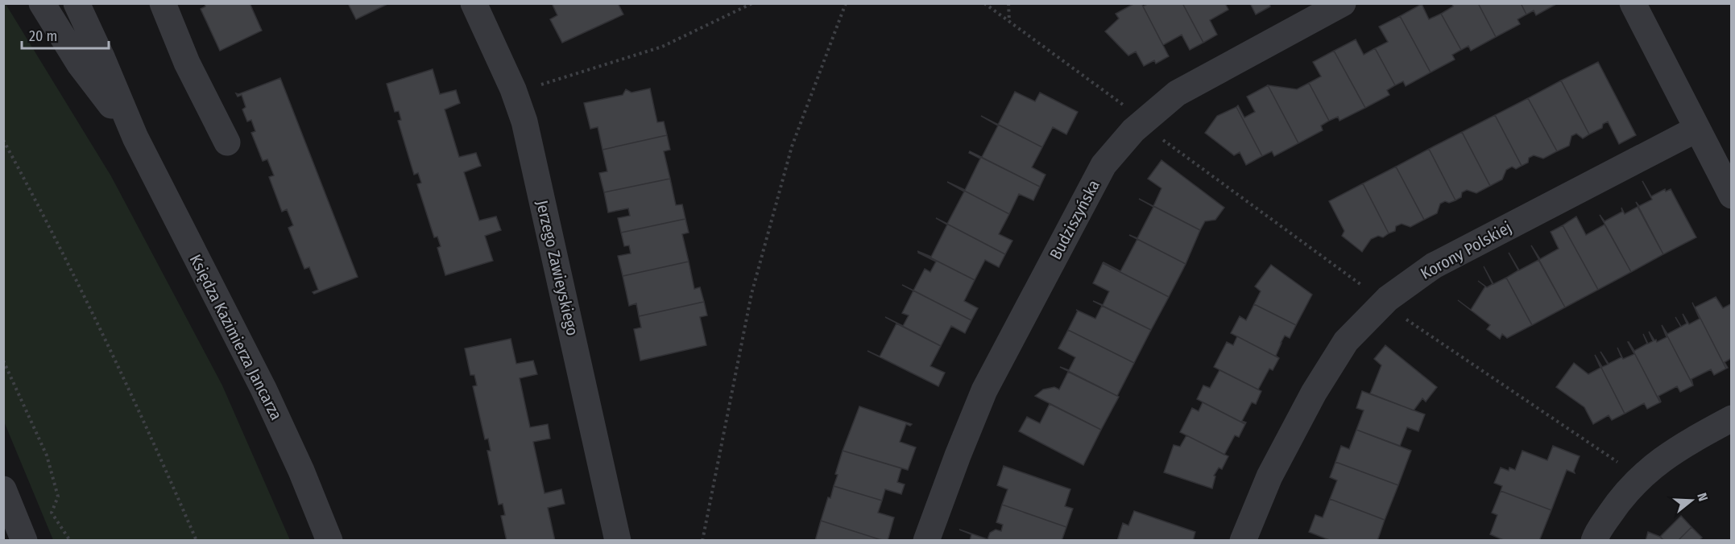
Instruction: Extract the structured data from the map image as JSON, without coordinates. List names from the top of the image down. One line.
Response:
{"streets":{"street":["Budziszyńska","Korony Polskiej","Jerzego Zawieyskiego","Księdza Kazimierza Jancarza"]},"scale_bar":"20 m","north":"right"}
